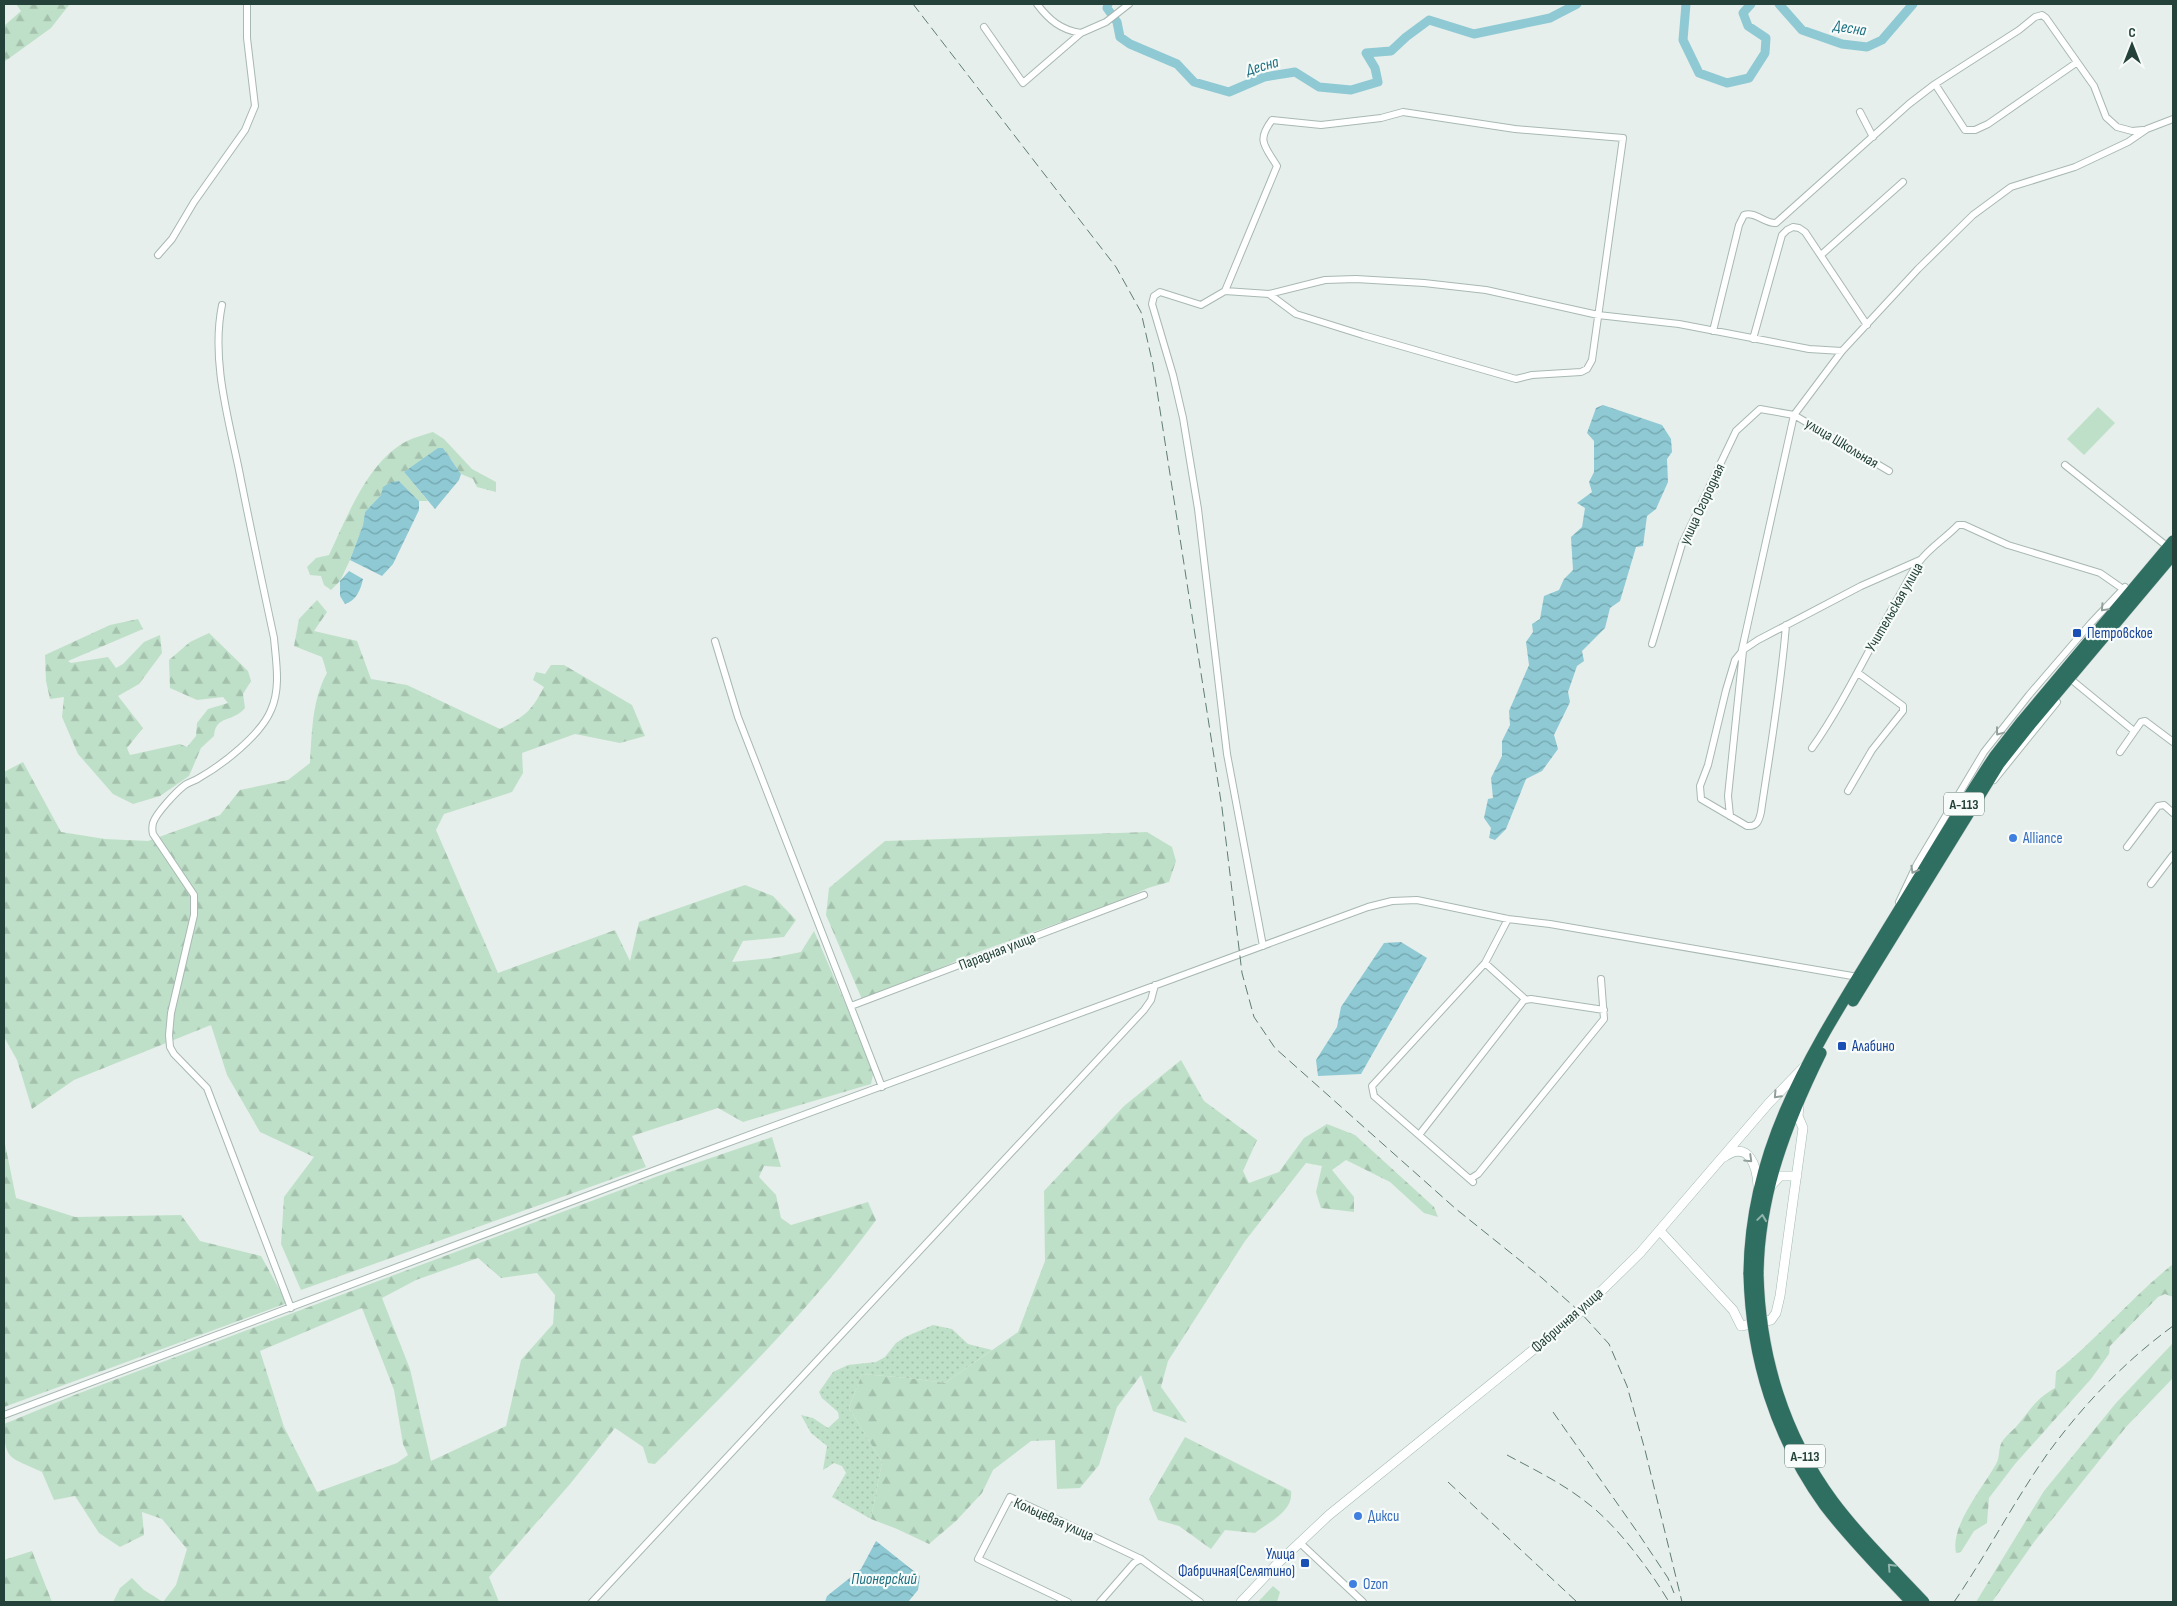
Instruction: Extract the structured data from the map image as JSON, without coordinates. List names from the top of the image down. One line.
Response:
{"streets":{"highway":["А-113"],"street":["улица Школьная","улица Огородная","Учительская улица","Парадная улица","Фабричная улица","Кольцевая улица"]},"crossings":[["улица Школьная","улица Огородная"],["А-113","Фабричная улица"]],"water":["Десна","Пионерский"],"places":{"transit":["Петровское","Алабино","Улица Фабричная(Селятино)"],"other":["Alliance","Дикси","Ozon"]},"north":"top"}
